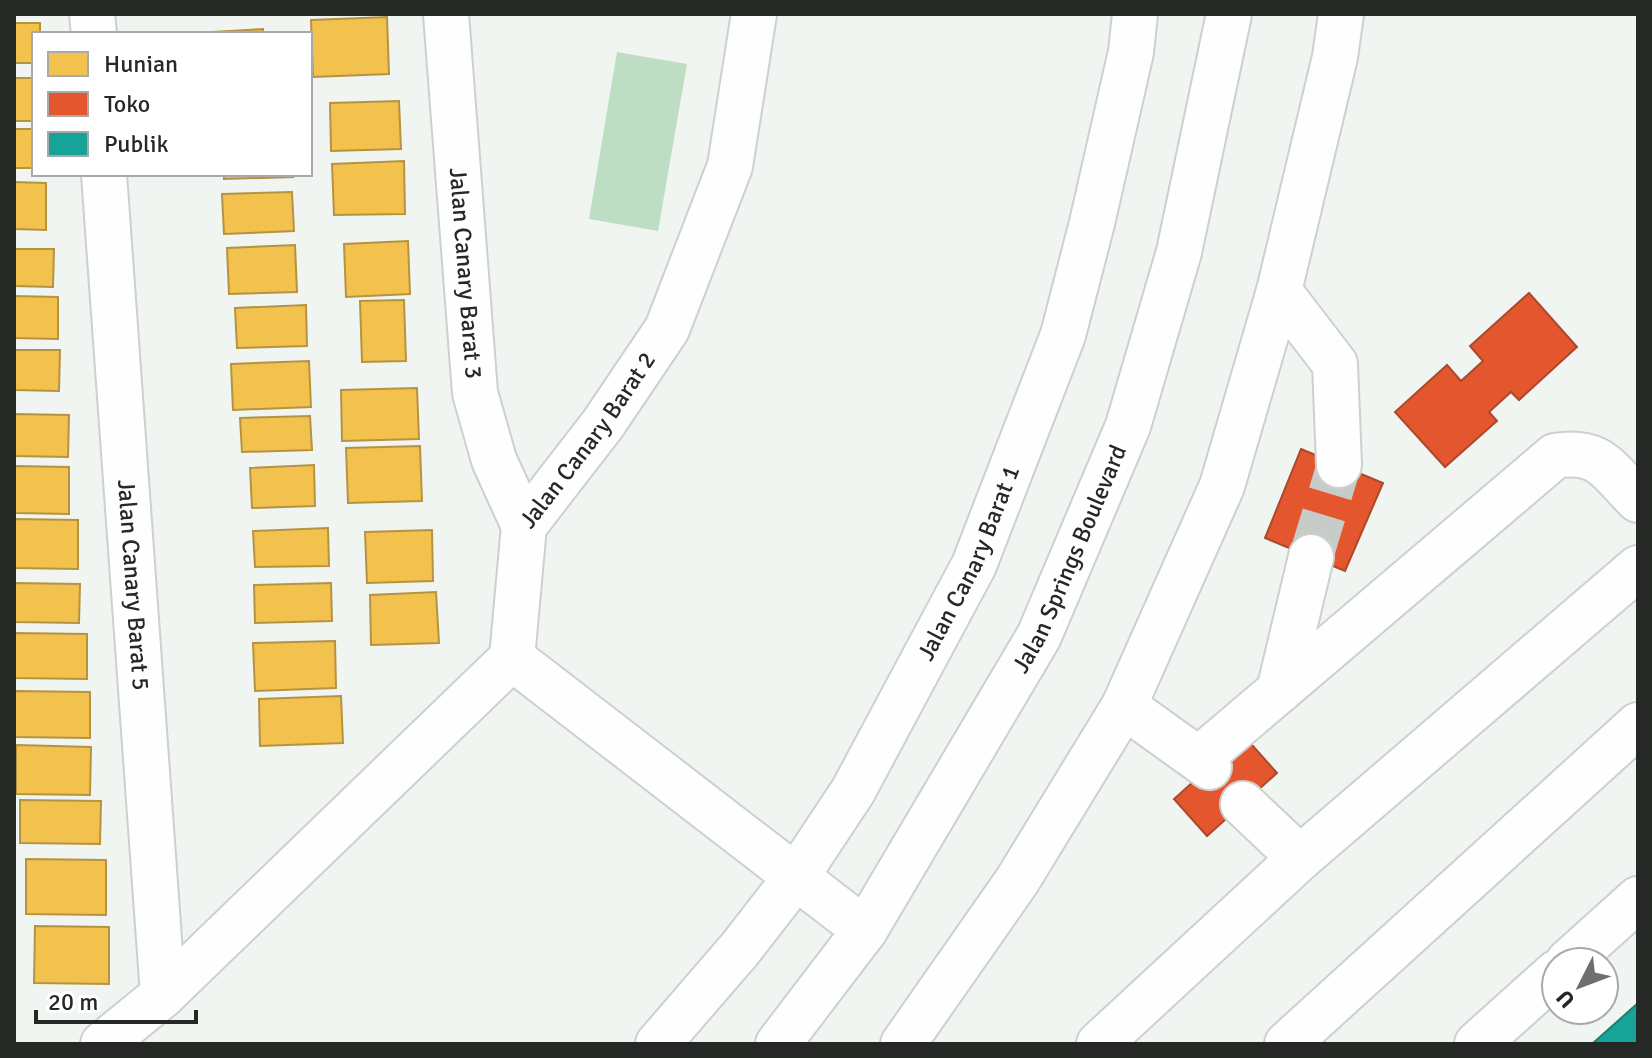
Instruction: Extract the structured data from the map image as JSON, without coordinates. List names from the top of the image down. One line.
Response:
{"streets":{"street":["Jalan Canary Barat 3","Jalan Canary Barat 2","Jalan Springs Boulevard","Jalan Canary Barat 1","Jalan Canary Barat 5"]},"crossings":[["Jalan Canary Barat 3","Jalan Canary Barat 2"]],"legend":["Hunian","Toko","Publik"],"scale_bar":"20 m","north":"bottom left"}
